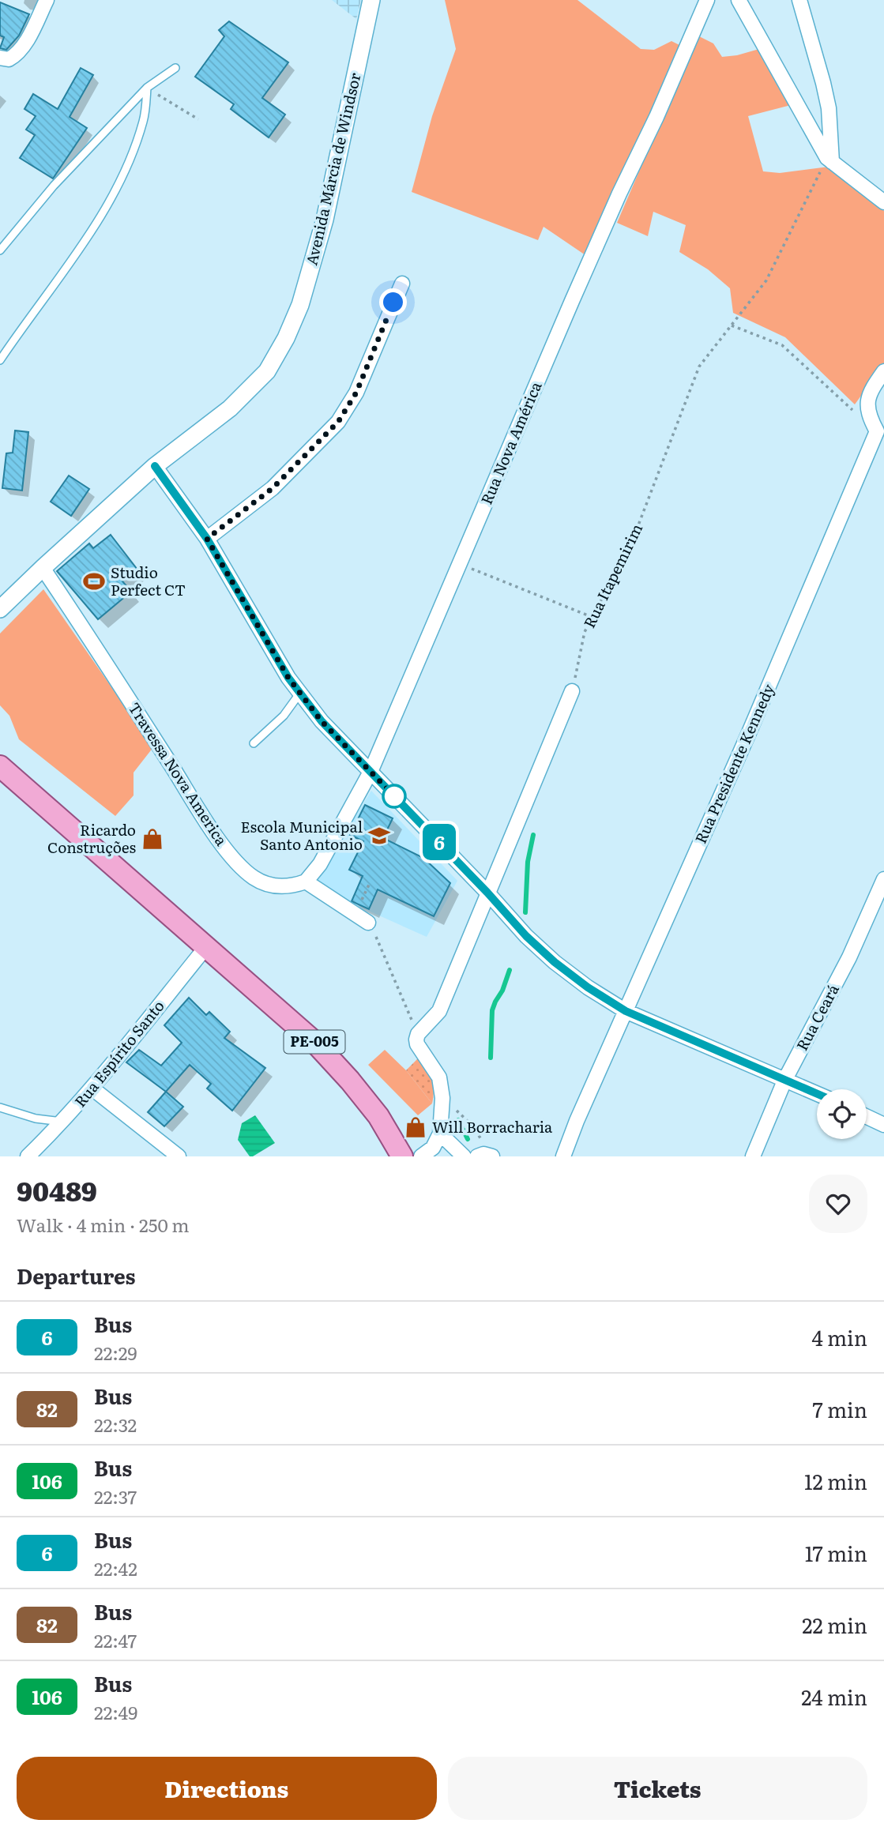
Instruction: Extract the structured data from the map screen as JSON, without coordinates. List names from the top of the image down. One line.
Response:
{"streets":{"main road":["PE-005"],"street":["Avenida Márcia de Windsor","Rua Nova América","Rua Presidente Kennedy","Travessa Nova America","Rua Ceará","Rua Espírito Santo"],"path":["Rua Itapemirim"]},"crossings":[["Avenida Márcia de Windsor","Travessa Nova America"],["Rua Nova América","Travessa Nova America"],["PE-005","Rua Espírito Santo"]],"places":{"sports":["Studio Perfect CT"],"school or university":["Escola Municipal Santo Antonio"],"shop":["Ricardo Construções","Will Borracharia"]},"lines":["bus line 6"],"page":{"on_map":"6","heading":[["90489","Walk · 4 min · 250 m"],"Departures"],"list":[{"mark":"6","name":"Bus","note":"22:29","value":"4 min"},{"mark":"82","name":"Bus","note":"22:32","value":"7 min"},{"mark":"106","name":"Bus","note":"22:37","value":"12 min"},{"mark":"6","name":"Bus","note":"22:42","value":"17 min"},{"mark":"82","name":"Bus","note":"22:47","value":"22 min"},{"mark":"106","name":"Bus","note":"22:49","value":"24 min"}],"buttons":["Directions","Tickets"]}}
